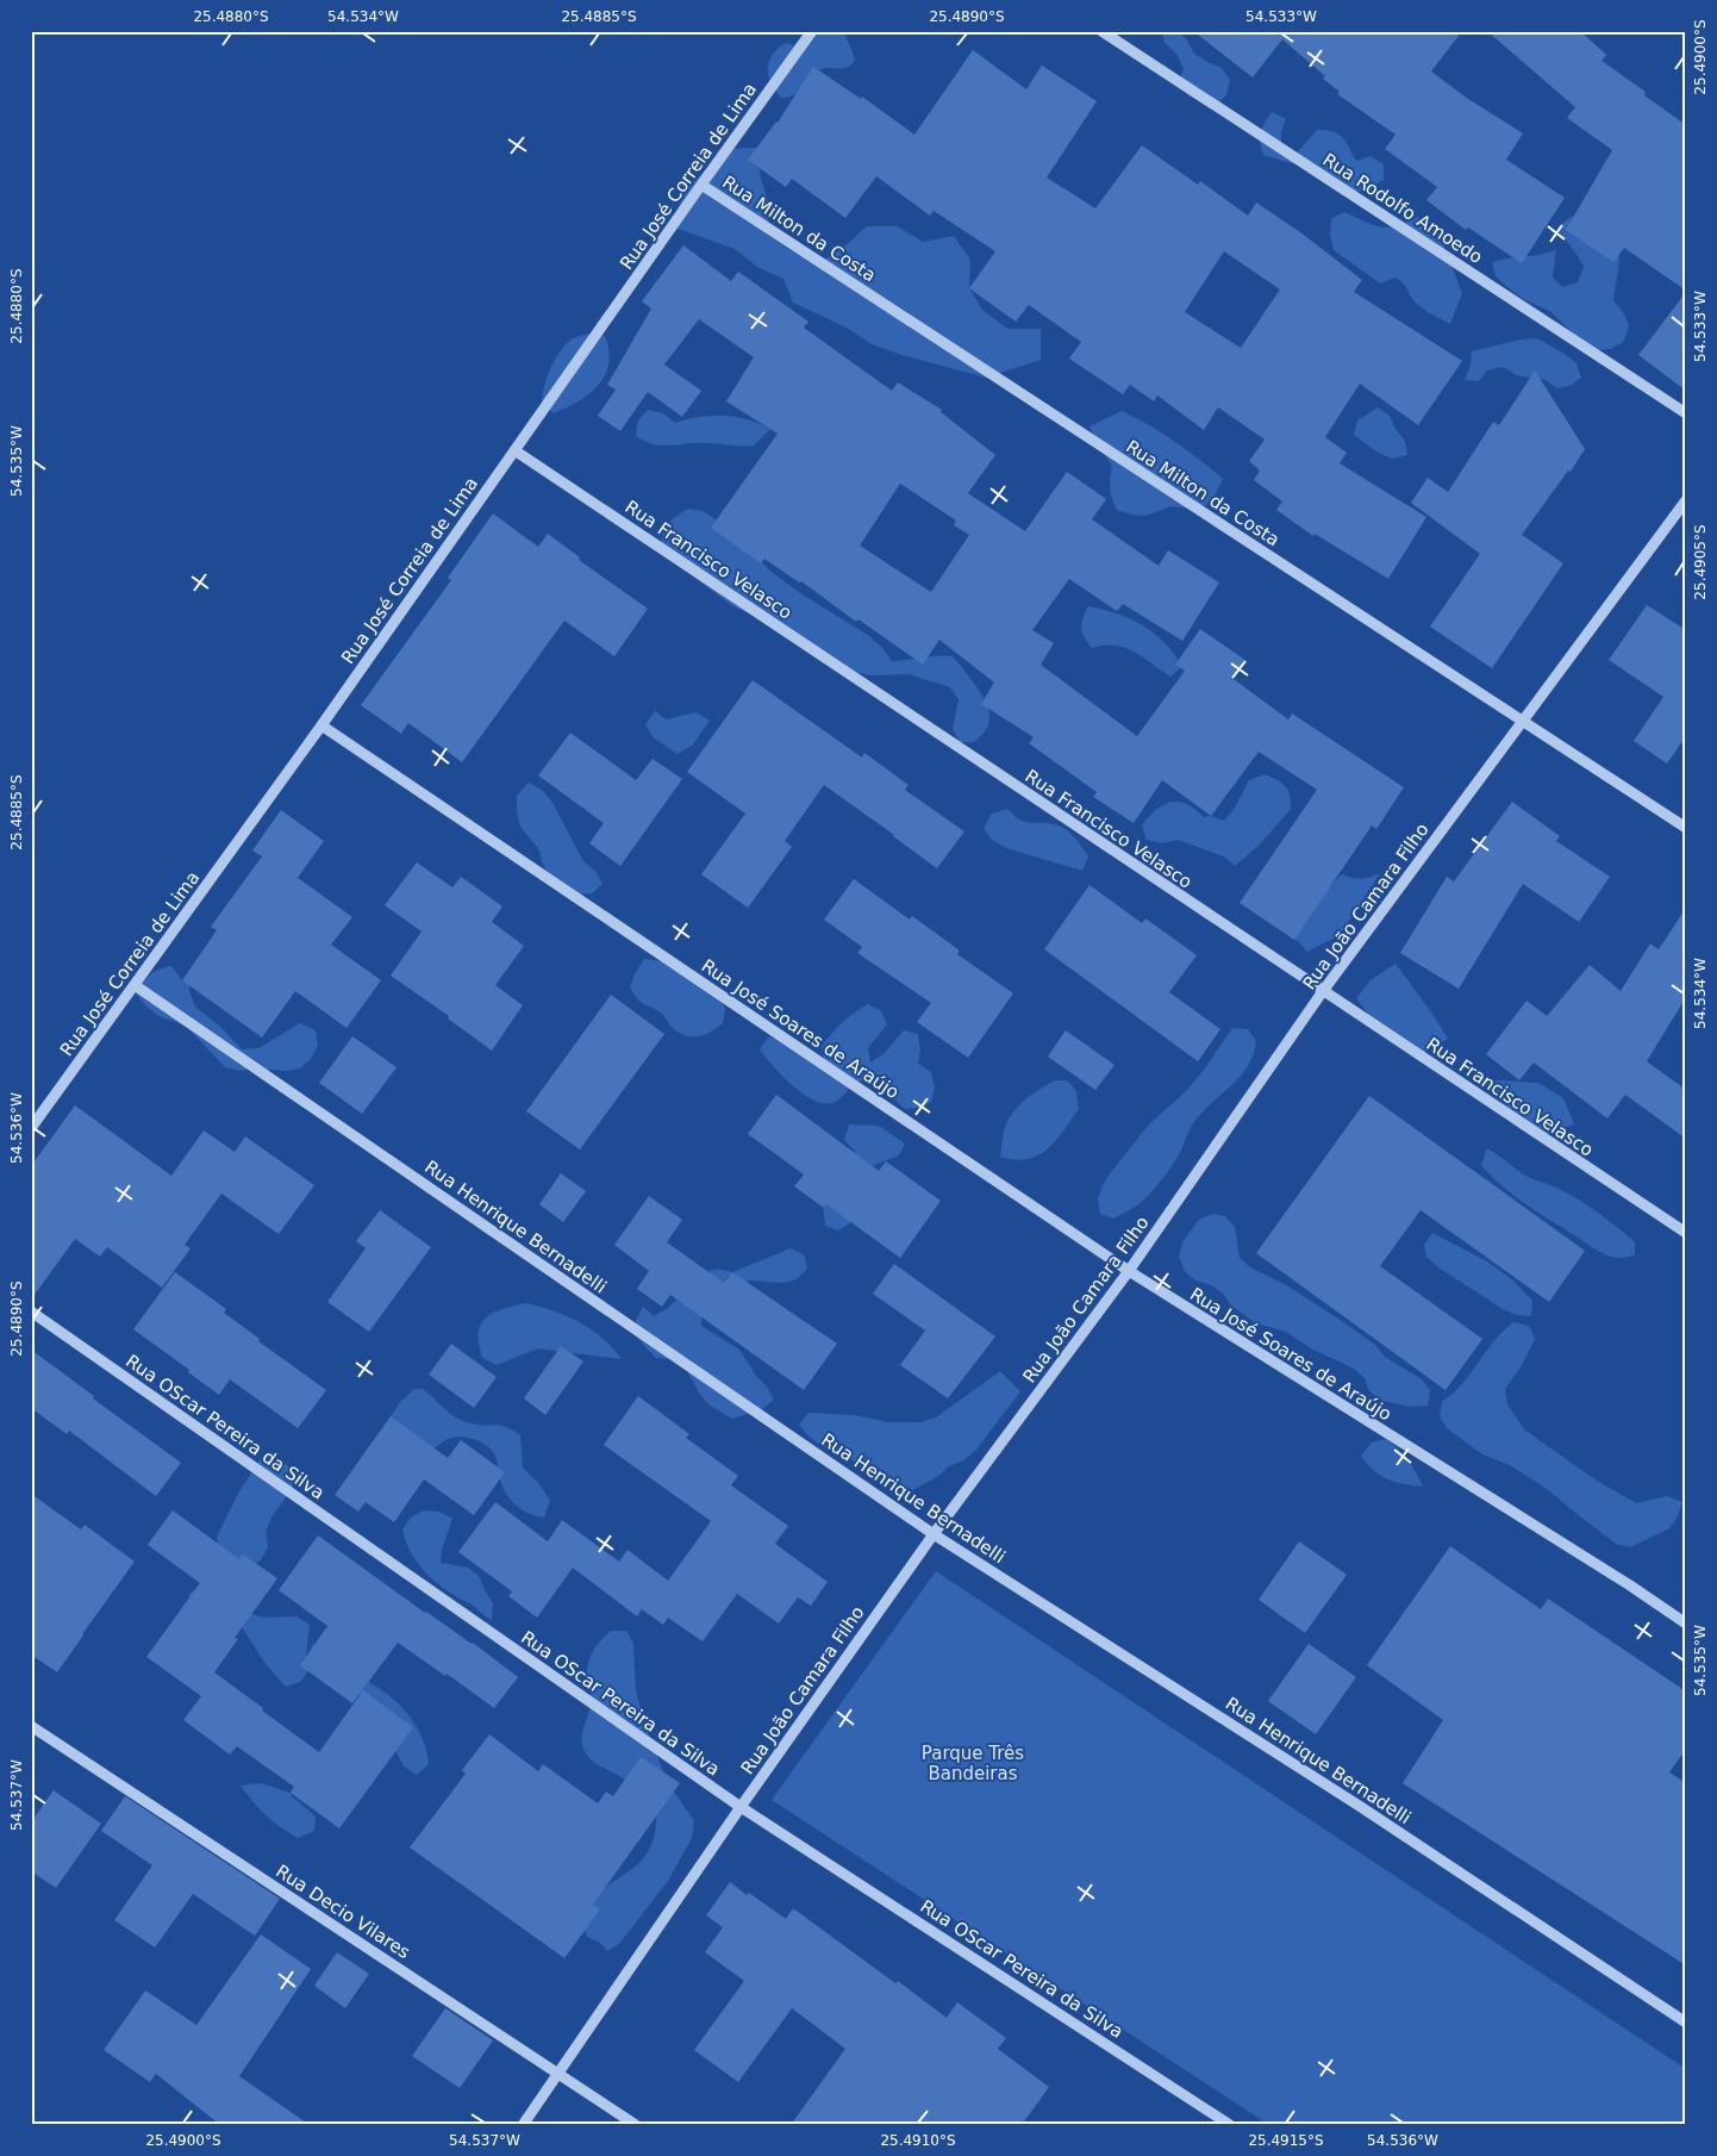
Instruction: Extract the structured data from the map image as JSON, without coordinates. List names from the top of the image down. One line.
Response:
{"streets":{"street":["Rua José Correia de Lima","Rua Rodolfo Amoedo","Rua Milton da Costa","Rua Francisco Velasco","Rua João Camara Filho","Rua José Soares de Araújo","Rua Henrique Bernadelli","Rua OScar Pereira da Silva","Rua Decio Vilares"]},"crossings":[["Rua José Correia de Lima","Rua Milton da Costa"],["Rua José Correia de Lima","Rua Francisco Velasco"],["Rua José Correia de Lima","Rua José Soares de Araújo"],["Rua José Correia de Lima","Rua Henrique Bernadelli"],["Rua Milton da Costa","Rua João Camara Filho"],["Rua Francisco Velasco","Rua João Camara Filho"],["Rua João Camara Filho","Rua José Soares de Araújo"],["Rua João Camara Filho","Rua Henrique Bernadelli"],["Rua João Camara Filho","Rua OScar Pereira da Silva"],["Rua João Camara Filho","Rua Decio Vilares"]],"parks":["Parque Três Bandeiras"],"coordinates":["25.4880°S","54.534°W","25.4885°S","25.4890°S","54.533°W","25.4900°S","54.535°W","25.4905°S","54.536°W","54.537°W","25.4910°S","25.4915°S"]}
